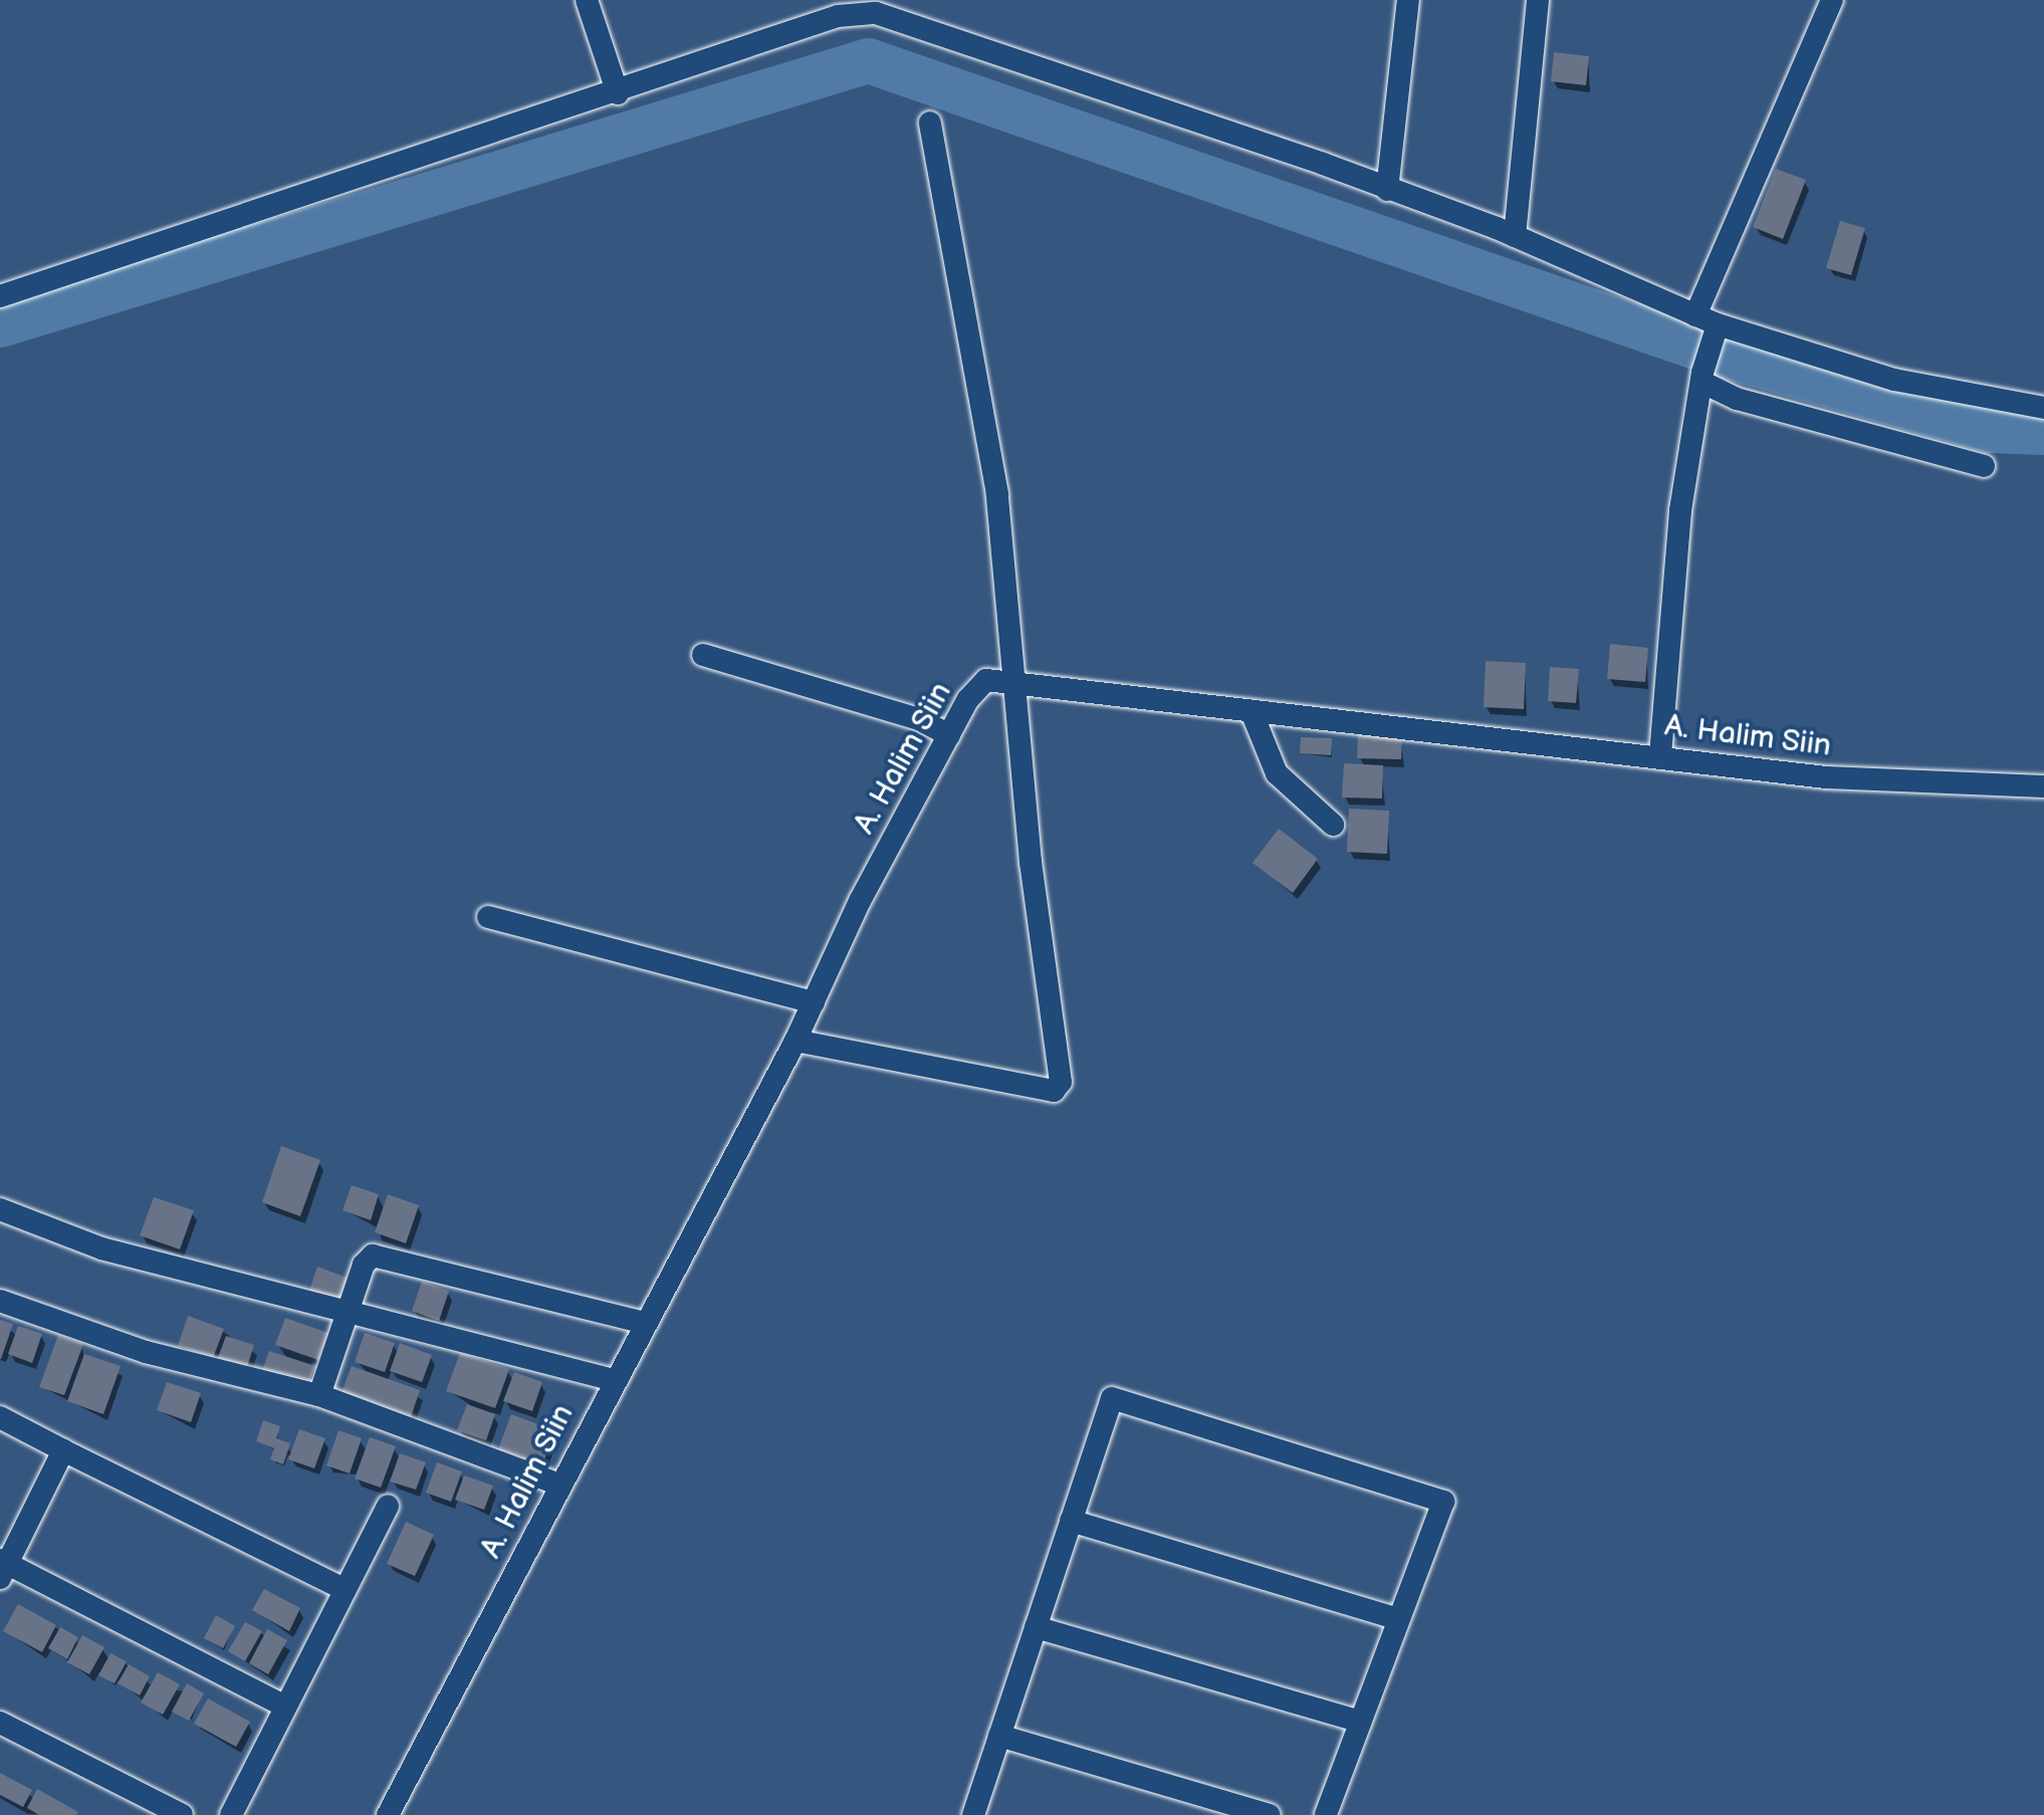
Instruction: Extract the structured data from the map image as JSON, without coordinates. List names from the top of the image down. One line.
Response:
{"streets":{"street":["A. Halim Siin"]}}
